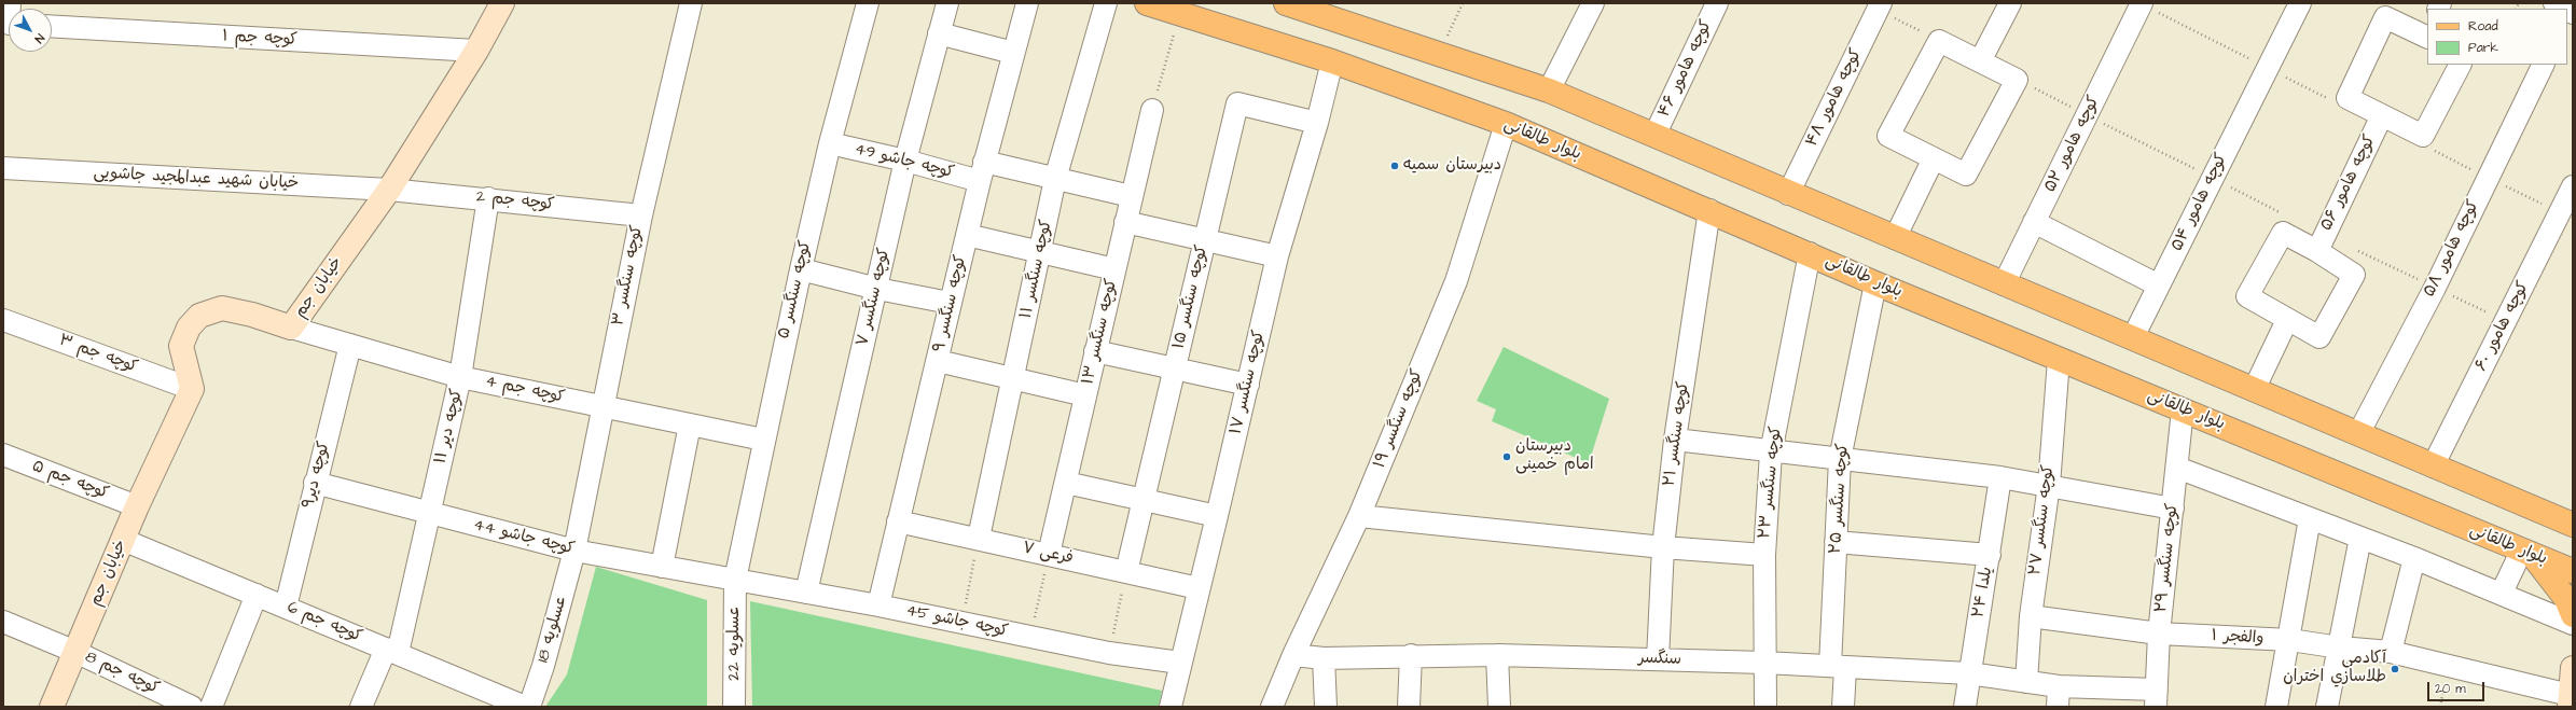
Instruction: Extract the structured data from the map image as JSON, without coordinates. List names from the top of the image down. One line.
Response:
{"streets":{"main road":["بلوار طالقانی"],"street":["کوچه جم ۱","کوچه هامور ۴۶","کوچه هامور ۴۸","کوچه هامور ۵۲","کوچه جاشو 49","خیابان شهید عبدالمجید جاشویی","کوچه هامور ۵۶","کوچه جم 2","کوچه هامور ۵۴","کوچه هامور ۵۸","کوچه سنگسر ۱۱","کوچه سنگسر ۳","خیابان جم","کوچه سنگسر ۵","کوچه سنگسر ۷","کوچه سنگسر ۱۵","کوچه سنگسر ۹","کوچه هامور ۶۰","کوچه سنگسر ۱۳","کوچه جم ۳","کوچه سنگسر ۱۷","کوچه جم 4","کوچه سنگسر ۱۹","کوچه دیر ۱۱","کوچه سنگسر ۲۱","کوچه دیر۹","کوچه جم ۵","کوچه سنگسر ۲۳","کوچه سنگسر ۲۵","کوچه سنگسر ۲۷","کوچه جاشو 44","فرعی ۷","کوچه سنگسر ۲۹","یلدا ۲۴","کوچه جاشو 45","کوچه جم 6","عسلویه 18","والفجر ۱","عسلویه 22","سنگسر","کوچه جم 8"]},"crossings":[["کوچه جم ۱","خیابان جم"],["بلوار طالقانی","کوچه سنگسر ۱۷"],["بلوار طالقانی","کوچه سنگسر ۱۹"],["بلوار طالقانی","کوچه سنگسر ۲۱"],["بلوار طالقانی","کوچه سنگسر ۲۳"],["بلوار طالقانی","کوچه سنگسر ۲۵"],["بلوار طالقانی","کوچه سنگسر ۲۷"],["بلوار طالقانی","کوچه سنگسر ۲۹"],["کوچه جاشو 49","کوچه سنگسر ۱۱"],["کوچه جاشو 49","کوچه سنگسر ۵"],["کوچه جاشو 49","کوچه سنگسر ۷"],["کوچه جاشو 49","کوچه سنگسر ۹"],["کوچه جاشو 49","کوچه سنگسر ۱۳"],["خیابان شهید عبدالمجید جاشویی","کوچه جم 2"],["خیابان شهید عبدالمجید جاشویی","خیابان جم"],["کوچه جم 2","کوچه سنگسر ۳"],["کوچه جم 2","خیابان جم"],["کوچه جم 2","کوچه دیر ۱۱"],["کوچه سنگسر ۱۱","فرعی ۷"],["کوچه سنگسر ۳","کوچه جم 4"],["کوچه سنگسر ۳","کوچه جاشو 44"],["کوچه سنگسر ۳","عسلویه 18"],["خیابان جم","کوچه جم ۳"],["خیابان جم","کوچه جم 4"],["خیابان جم","کوچه جم ۵"],["خیابان جم","کوچه جم 6"],["خیابان جم","کوچه جم 8"],["کوچه سنگسر ۵","کوچه جم 4"],["کوچه سنگسر ۵","کوچه جاشو 44"],["کوچه سنگسر ۵","کوچه جاشو 45"],["کوچه سنگسر ۵","عسلویه 22"],["کوچه سنگسر ۷","کوچه جاشو 45"],["کوچه سنگسر ۱۵","کوچه سنگسر ۱۷"],["کوچه سنگسر ۱۵","فرعی ۷"],["کوچه سنگسر ۹","فرعی ۷"],["کوچه سنگسر ۹","کوچه جاشو 45"],["کوچه سنگسر ۱۳","فرعی ۷"],["کوچه سنگسر ۱۷","فرعی ۷"],["کوچه سنگسر ۱۷","کوچه جاشو 45"],["کوچه جم 4","کوچه دیر ۱۱"],["کوچه جم 4","کوچه دیر۹"],["کوچه سنگسر ۱۹","سنگسر"],["کوچه دیر ۱۱","کوچه جاشو 44"],["کوچه دیر ۱۱","کوچه جم 6"],["کوچه سنگسر ۲۱","سنگسر"],["کوچه دیر۹","کوچه جاشو 44"],["کوچه دیر۹","کوچه جم 6"],["کوچه سنگسر ۲۳","سنگسر"],["کوچه سنگسر ۲۵","سنگسر"],["کوچه سنگسر ۲۷","والفجر ۱"],["کوچه سنگسر ۲۷","سنگسر"],["کوچه جاشو 44","کوچه جاشو 45"],["کوچه جاشو 44","عسلویه 18"],["کوچه جاشو 44","عسلویه 22"],["کوچه سنگسر ۲۹","والفجر ۱"],["کوچه سنگسر ۲۹","سنگسر"],["یلدا ۲۴","سنگسر"],["کوچه جاشو 45","عسلویه 22"]],"places":["دبیرستان سمیه","دبیرستان امام خمینی","آكادمى طلاسازي اختران"],"legend":["Road","Park"],"scale_bar":"20 m","north":"bottom right"}
